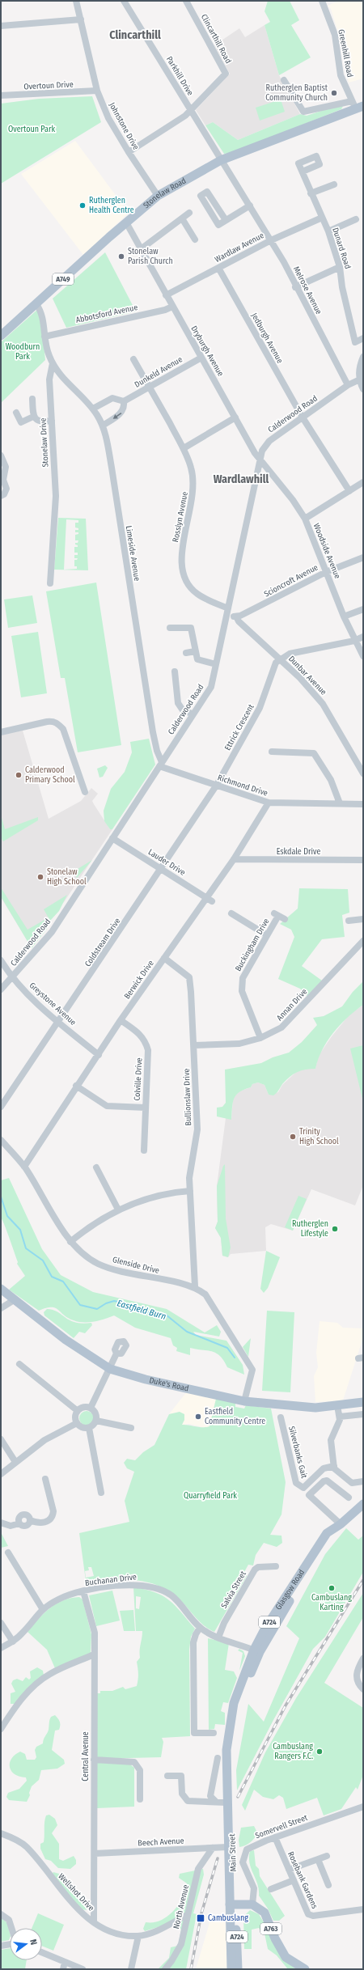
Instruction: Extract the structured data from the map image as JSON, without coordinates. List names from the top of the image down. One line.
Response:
{"streets":{"main road":["Stonelaw Road","A749","Duke's Road","Glasgow Road","A724","Main Street","A763"],"street":["Clincarthill Road","Greenhill Road","Parkhill Drive","Overtoun Drive","Johnstone Drive","Wardlaw Avenue","Dunard Road","Melrose Avenue","Abbotsford Avenue","Jedburgh Avenue","Dryburgh Avenue","Dunkeld Avenue","Calderwood Road","Stonelaw Drive","Rosslyn Avenue","Woodside Avenue","Limeside Avenue","Scioncroft Avenue","Dunbar Avenue","Ettrick Crescent","Richmond Drive","Eskdale Drive","Lauder Drive","Coldstream Drive","Buckingham Drive","Berwick Drive","Greystone Avenue","Annan Drive","Colville Drive","Bullionslaw Drive","Glenside Drive","Silverbanks Gait","Buchanan Drive","Salvia Street","Central Avenue","Somervell Street","Beech Avenue","Rosebank Gardens","Wellshot Drive","North Avenue"]},"crossings":[["Clincarthill Road","Parkhill Drive"],["Clincarthill Road","Johnstone Drive"],["Greenhill Road","Stonelaw Road"],["Parkhill Drive","Stonelaw Road"],["Parkhill Drive","Melrose Avenue"],["Overtoun Drive","Johnstone Drive"],["Johnstone Drive","Stonelaw Road"],["Stonelaw Road","Melrose Avenue"],["Stonelaw Road","Dryburgh Avenue"],["Wardlaw Avenue","Dunard Road"],["Wardlaw Avenue","Melrose Avenue"],["Wardlaw Avenue","Jedburgh Avenue"],["Wardlaw Avenue","Dryburgh Avenue"],["Melrose Avenue","Calderwood Road"],["Abbotsford Avenue","Dryburgh Avenue"],["Jedburgh Avenue","Calderwood Road"],["Dryburgh Avenue","Dunkeld Avenue"],["Dryburgh Avenue","Calderwood Road"],["Dryburgh Avenue","Woodside Avenue"],["Dunkeld Avenue","Rosslyn Avenue"],["Calderwood Road","Rosslyn Avenue"],["Calderwood Road","Woodside Avenue"],["Calderwood Road","Limeside Avenue"],["Calderwood Road","Richmond Drive"],["Calderwood Road","Lauder Drive"],["Calderwood Road","Greystone Avenue"],["Stonelaw Drive","Limeside Avenue"],["Woodside Avenue","Scioncroft Avenue"],["Limeside Avenue","Richmond Drive"],["Scioncroft Avenue","Dunbar Avenue"],["Dunbar Avenue","Ettrick Crescent"],["Ettrick Crescent","Richmond Drive"],["Ettrick Crescent","Coldstream Drive"],["Richmond Drive","Coldstream Drive"],["Richmond Drive","Berwick Drive"],["Eskdale Drive","Berwick Drive"],["Lauder Drive","Coldstream Drive"],["Lauder Drive","Berwick Drive"],["Coldstream Drive","Greystone Avenue"],["Buckingham Drive","Annan Drive"],["Berwick Drive","Greystone Avenue"],["Berwick Drive","Colville Drive"],["Berwick Drive","Bullionslaw Drive"],["Berwick Drive","Glenside Drive"],["Annan Drive","Bullionslaw Drive"],["Bullionslaw Drive","Glenside Drive"],["Glenside Drive","Duke's Road"],["Buchanan Drive","Salvia Street"],["Buchanan Drive","Glasgow Road"],["Buchanan Drive","Central Avenue"],["Glasgow Road","Main Street"],["Central Avenue","Beech Avenue"],["Central Avenue","Wellshot Drive"],["Somervell Street","Rosebank Gardens"],["Somervell Street","A763"],["Beech Avenue","Main Street"],["Beech Avenue","North Avenue"],["Wellshot Drive","North Avenue"]],"districts":["Clincarthill","Wardlawhill"],"water":["Eastfield Burn"],"parks":["Overtoun Park","Woodburn Park","Quarryfield Park"],"places":{"other":["Rutherglen Baptist Community Church","Rutherglen Health Centre","Stonelaw Parish Church","Calderwood Primary School","Stonelaw High School","Trinity High School","Rutherglen Lifestyle","Eastfield Community Centre","Cambuslang Karting","Cambuslang Rangers F.C."],"transit":["Cambuslang"]},"north":"right"}
